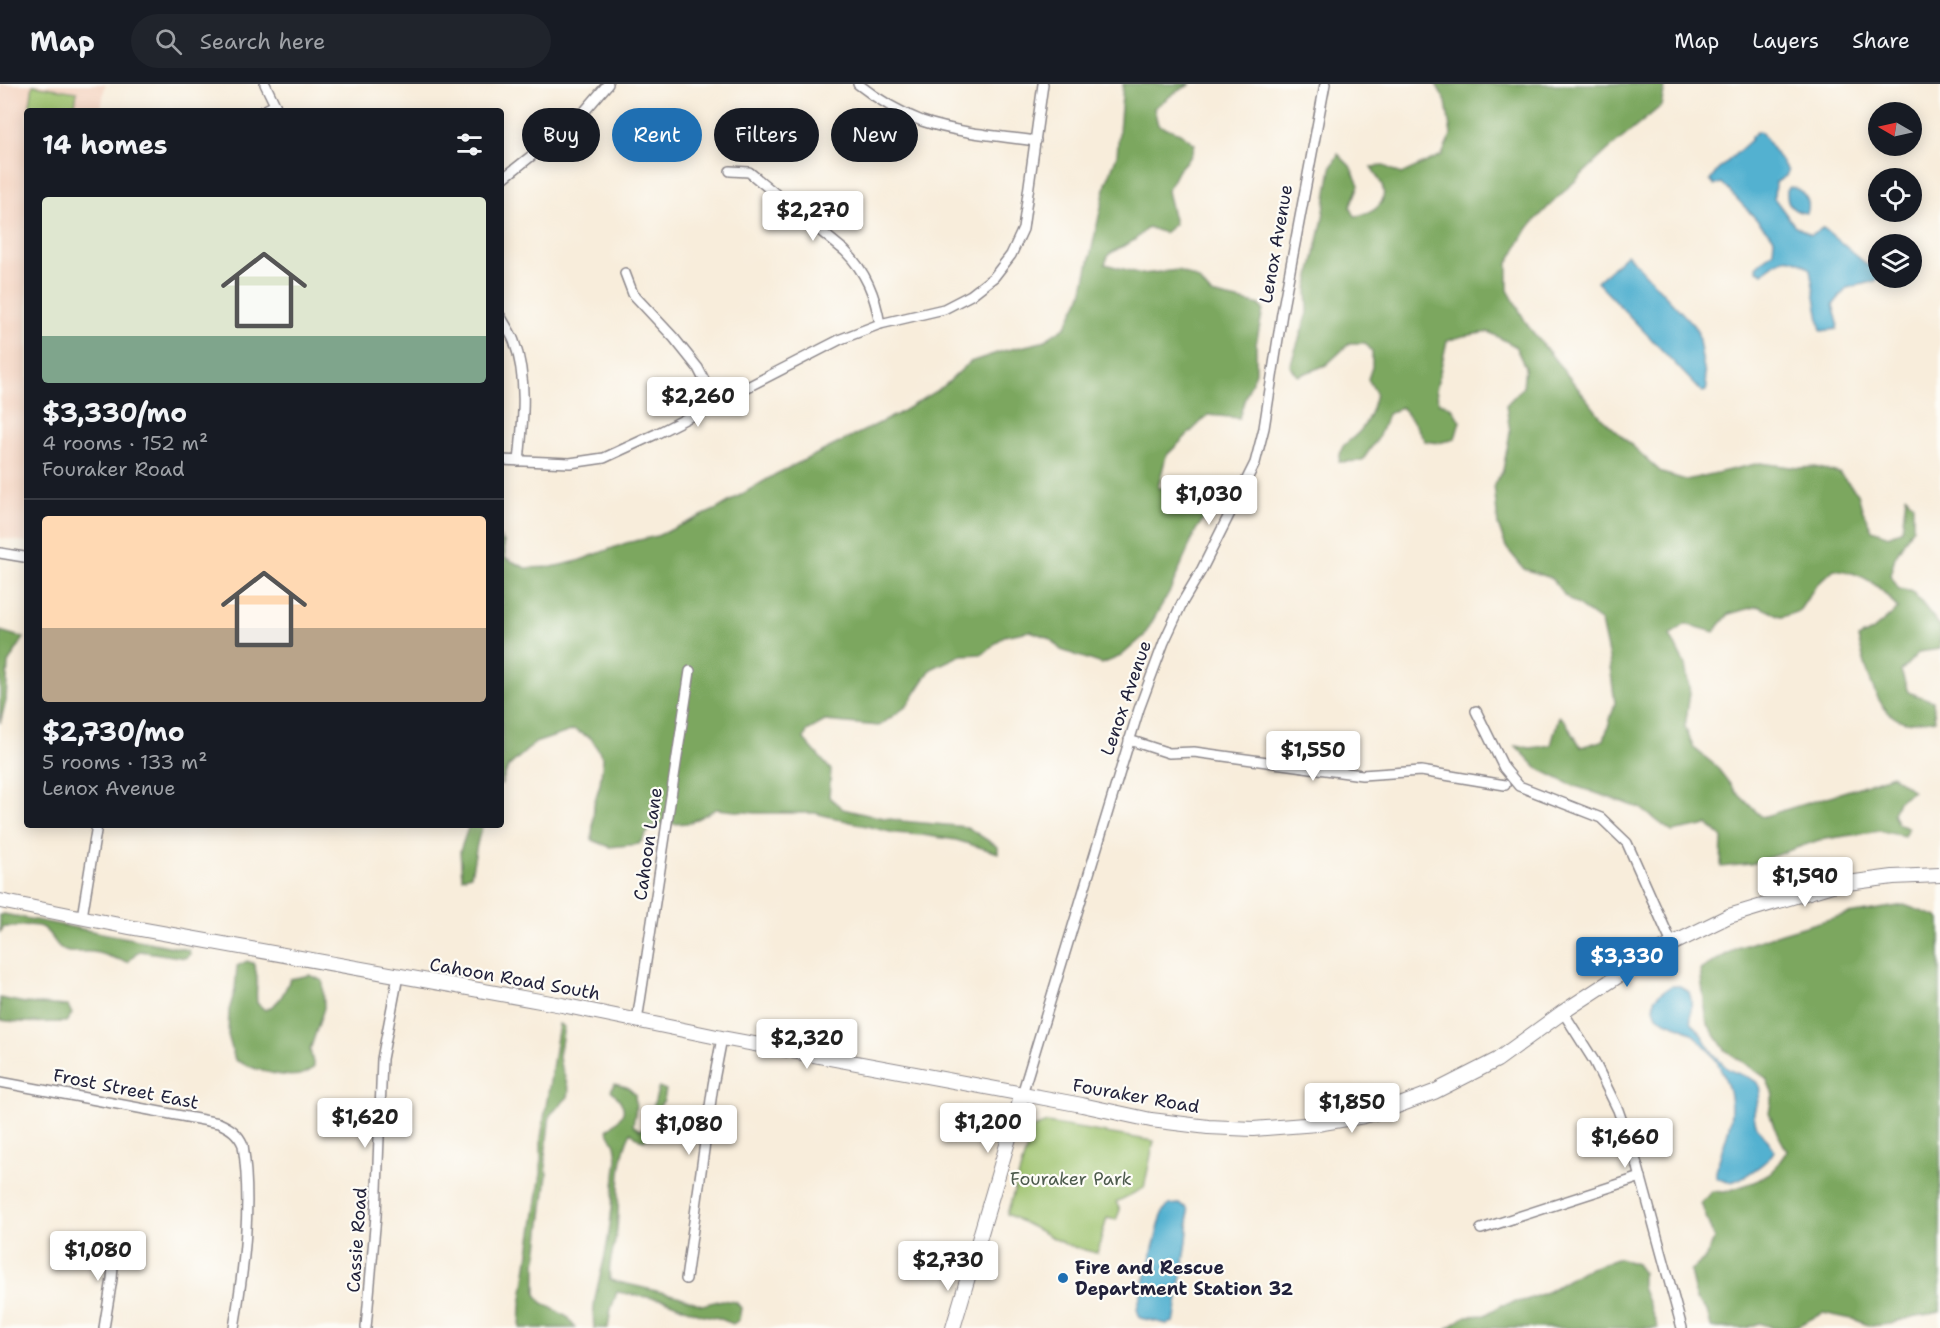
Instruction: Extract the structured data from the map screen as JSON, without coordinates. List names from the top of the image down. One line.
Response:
{"streets":{"main road":["Lenox Avenue","Cahoon Road South","Fouraker Road"],"street":["Cahoon Lane","Frost Street East","Cassie Road"]},"crossings":[["Lenox Avenue","Cahoon Road South"],["Lenox Avenue","Fouraker Road"],["Cahoon Lane","Cahoon Road South"],["Cahoon Road South","Fouraker Road"],["Cahoon Road South","Cassie Road"]],"parks":["Fouraker Park"],"places":["Fire and Rescue Department Station 32"],"north":"left","page":{"header":"Map","search":"Search here","nav":["Map","Layers","Share"],"chip":["Buy","Rent","Filters","New"],"heading":"14 homes","list":[{"name":"$3,330/mo","note":"4 rooms · 152 m² · Fouraker Road"},{"name":"$2,730/mo","note":"5 rooms · 133 m² · Lenox Avenue"}],"price":["$2,270","$2,260","$1,030","$1,550","$1,590","$3,330","$2,320","$1,850","$1,620","$1,200","$1,080","$1,660","$1,080","$2,730"]}}
